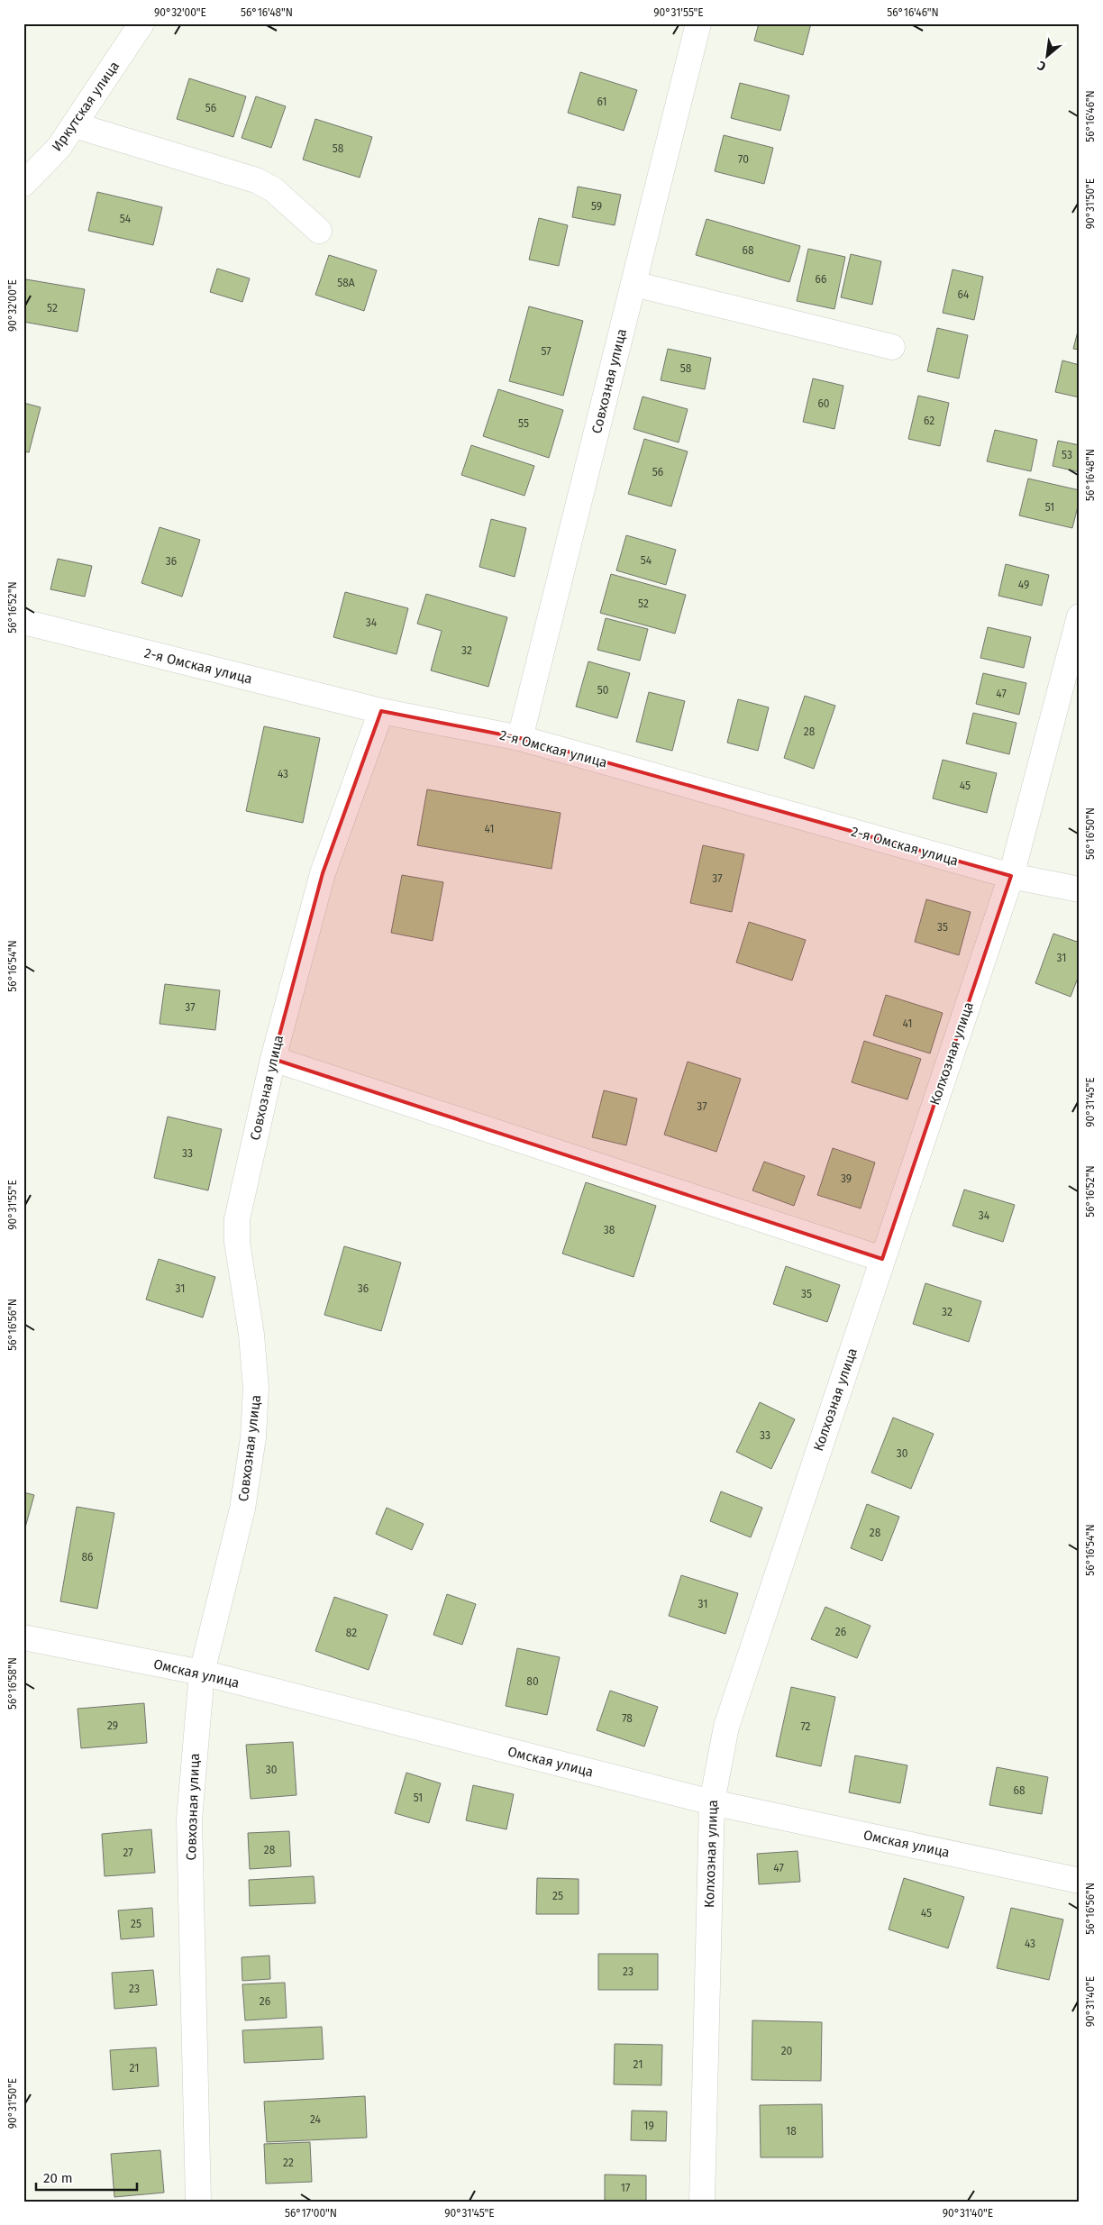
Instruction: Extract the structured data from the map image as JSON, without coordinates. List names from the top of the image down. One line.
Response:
{"streets":{"street":["Иркутская улица","Совхозная улица","2-я Омская улица","Колхозная улица","Омская улица"]},"crossings":[["Совхозная улица","2-я Омская улица"],["Совхозная улица","Омская улица"],["2-я Омская улица","Колхозная улица"],["Колхозная улица","Омская улица"]],"house_numbers":["61","56","58","70","59","54","68","66","58А","64","52","57","58","60","62","55","53","56","51","54","36","49","52","34","32","50","47","28","43","45","41","37","35","31","37","41","37","33","39","34","38","31","36","35","32","33","30","28","86","31","26","82","80","78","29","72","30","68","51","28","27","47","25","45","25","43","23","23","26","20","21","21","24","19","18","22","17"],"scale_bar":"20 m","north":"bottom left","coordinates":["90°32'00\"E","56°16'48\"N","90°31'55\"E","56°16'46\"N","90°31'50\"E","56°16'52\"N","56°16'50\"N","56°16'54\"N","90°31'45\"E","56°16'56\"N","56°16'58\"N","90°31'40\"E","56°17'00\"N"]}
